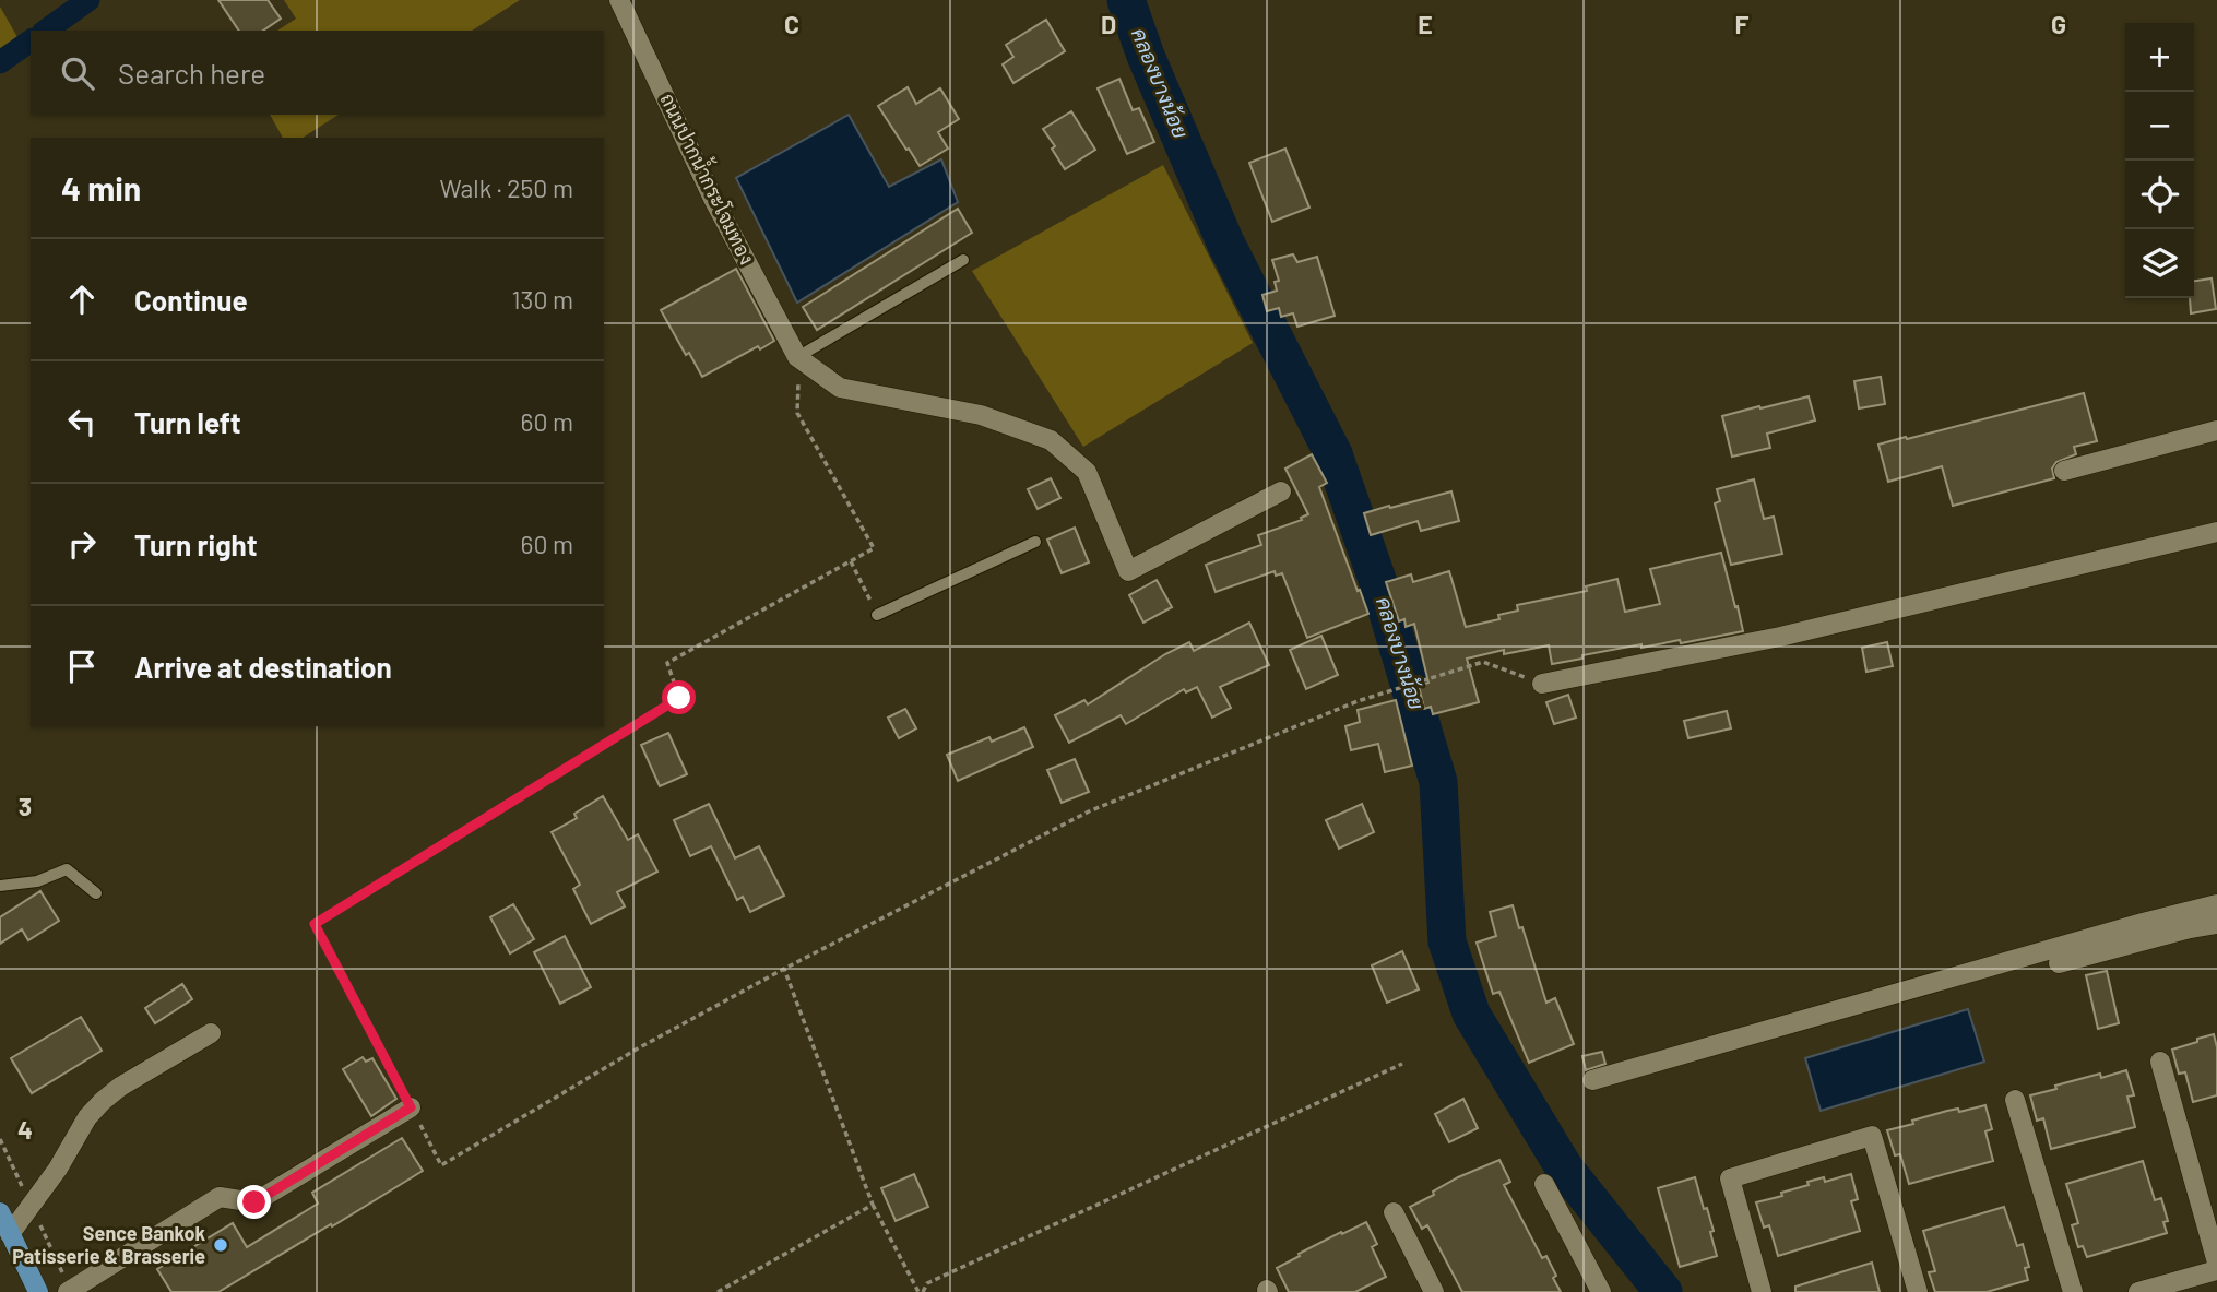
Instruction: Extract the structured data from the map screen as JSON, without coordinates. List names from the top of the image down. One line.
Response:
{"streets":{"street":["ถนนปากน้ำกระโจมทอง"]},"water":["คลองบางน้อย"],"places":["Sence Bankok Patisserie & Brasserie"],"page":{"map_buttons":["+","−"],"search":"Search here","heading":["4 min","Walk · 250 m"],"list":[["Continue","130 m"],["Turn left","60 m"],["Turn right","60 m"],"Arrive at destination"]},"grid":{"columns":["C","D","E","F","G"],"rows":["3","4"]}}
